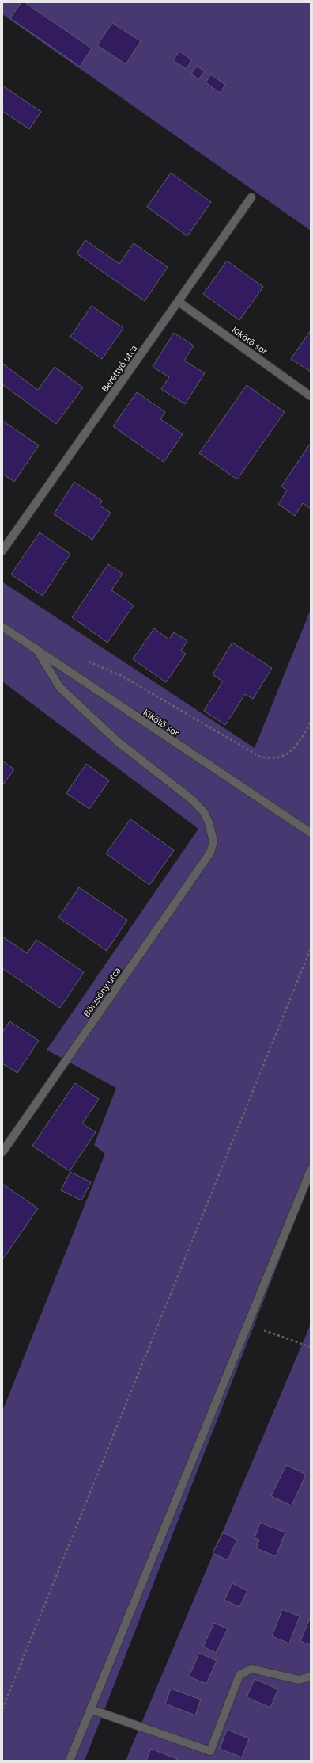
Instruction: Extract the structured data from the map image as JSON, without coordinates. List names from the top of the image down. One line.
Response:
{"streets":{"street":["Kikötő sor","Berettyó utca","Börzsöny utca"]},"crossings":[["Kikötő sor","Berettyó utca"],["Kikötő sor","Börzsöny utca"]]}
